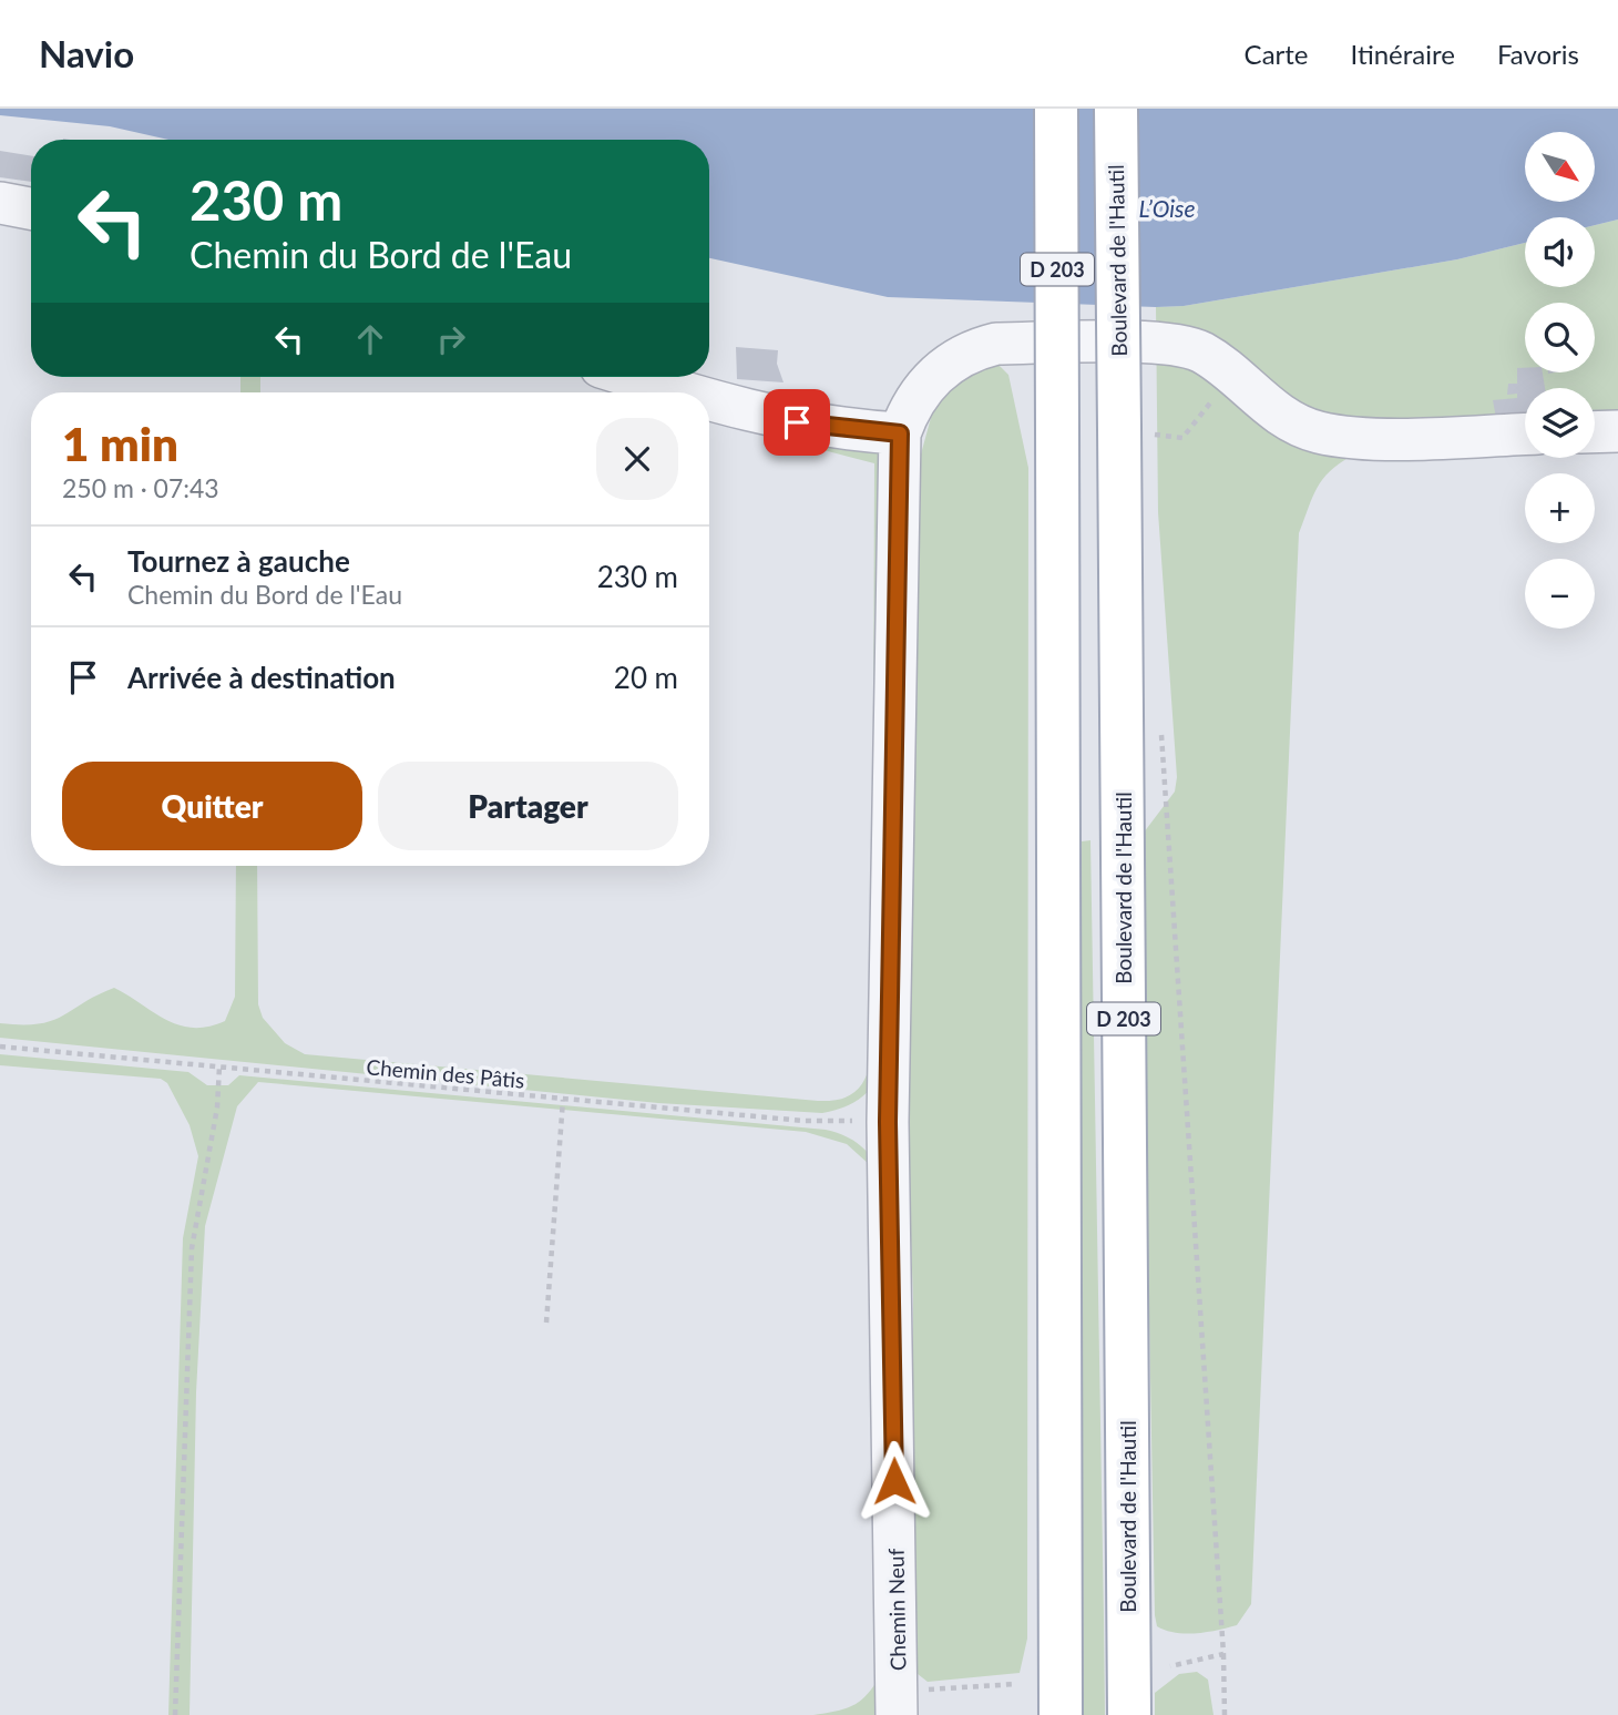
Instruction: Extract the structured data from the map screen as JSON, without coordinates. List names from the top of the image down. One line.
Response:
{"streets":{"main road":["Boulevard de l'Hautil","D 203"],"street":["Chemin Neuf"],"path":["Chemin des Pâtis"]},"crossings":[["Chemin des Pâtis","Chemin Neuf"]],"water":["L’Oise"],"north":"bottom right","page":{"header":"Navio","nav":["Carte","Itinéraire","Favoris"],"map_buttons":["+","−"],"turn":["230 m","Chemin du Bord de l'Eau"],"heading":["1 min","250 m · 07:43"],"list":[{"name":"Tournez à gauche","note":"Chemin du Bord de l'Eau","value":"230 m"},{"name":"Arrivée à destination","value":"20 m"}],"buttons":["Quitter","Partager"]}}
